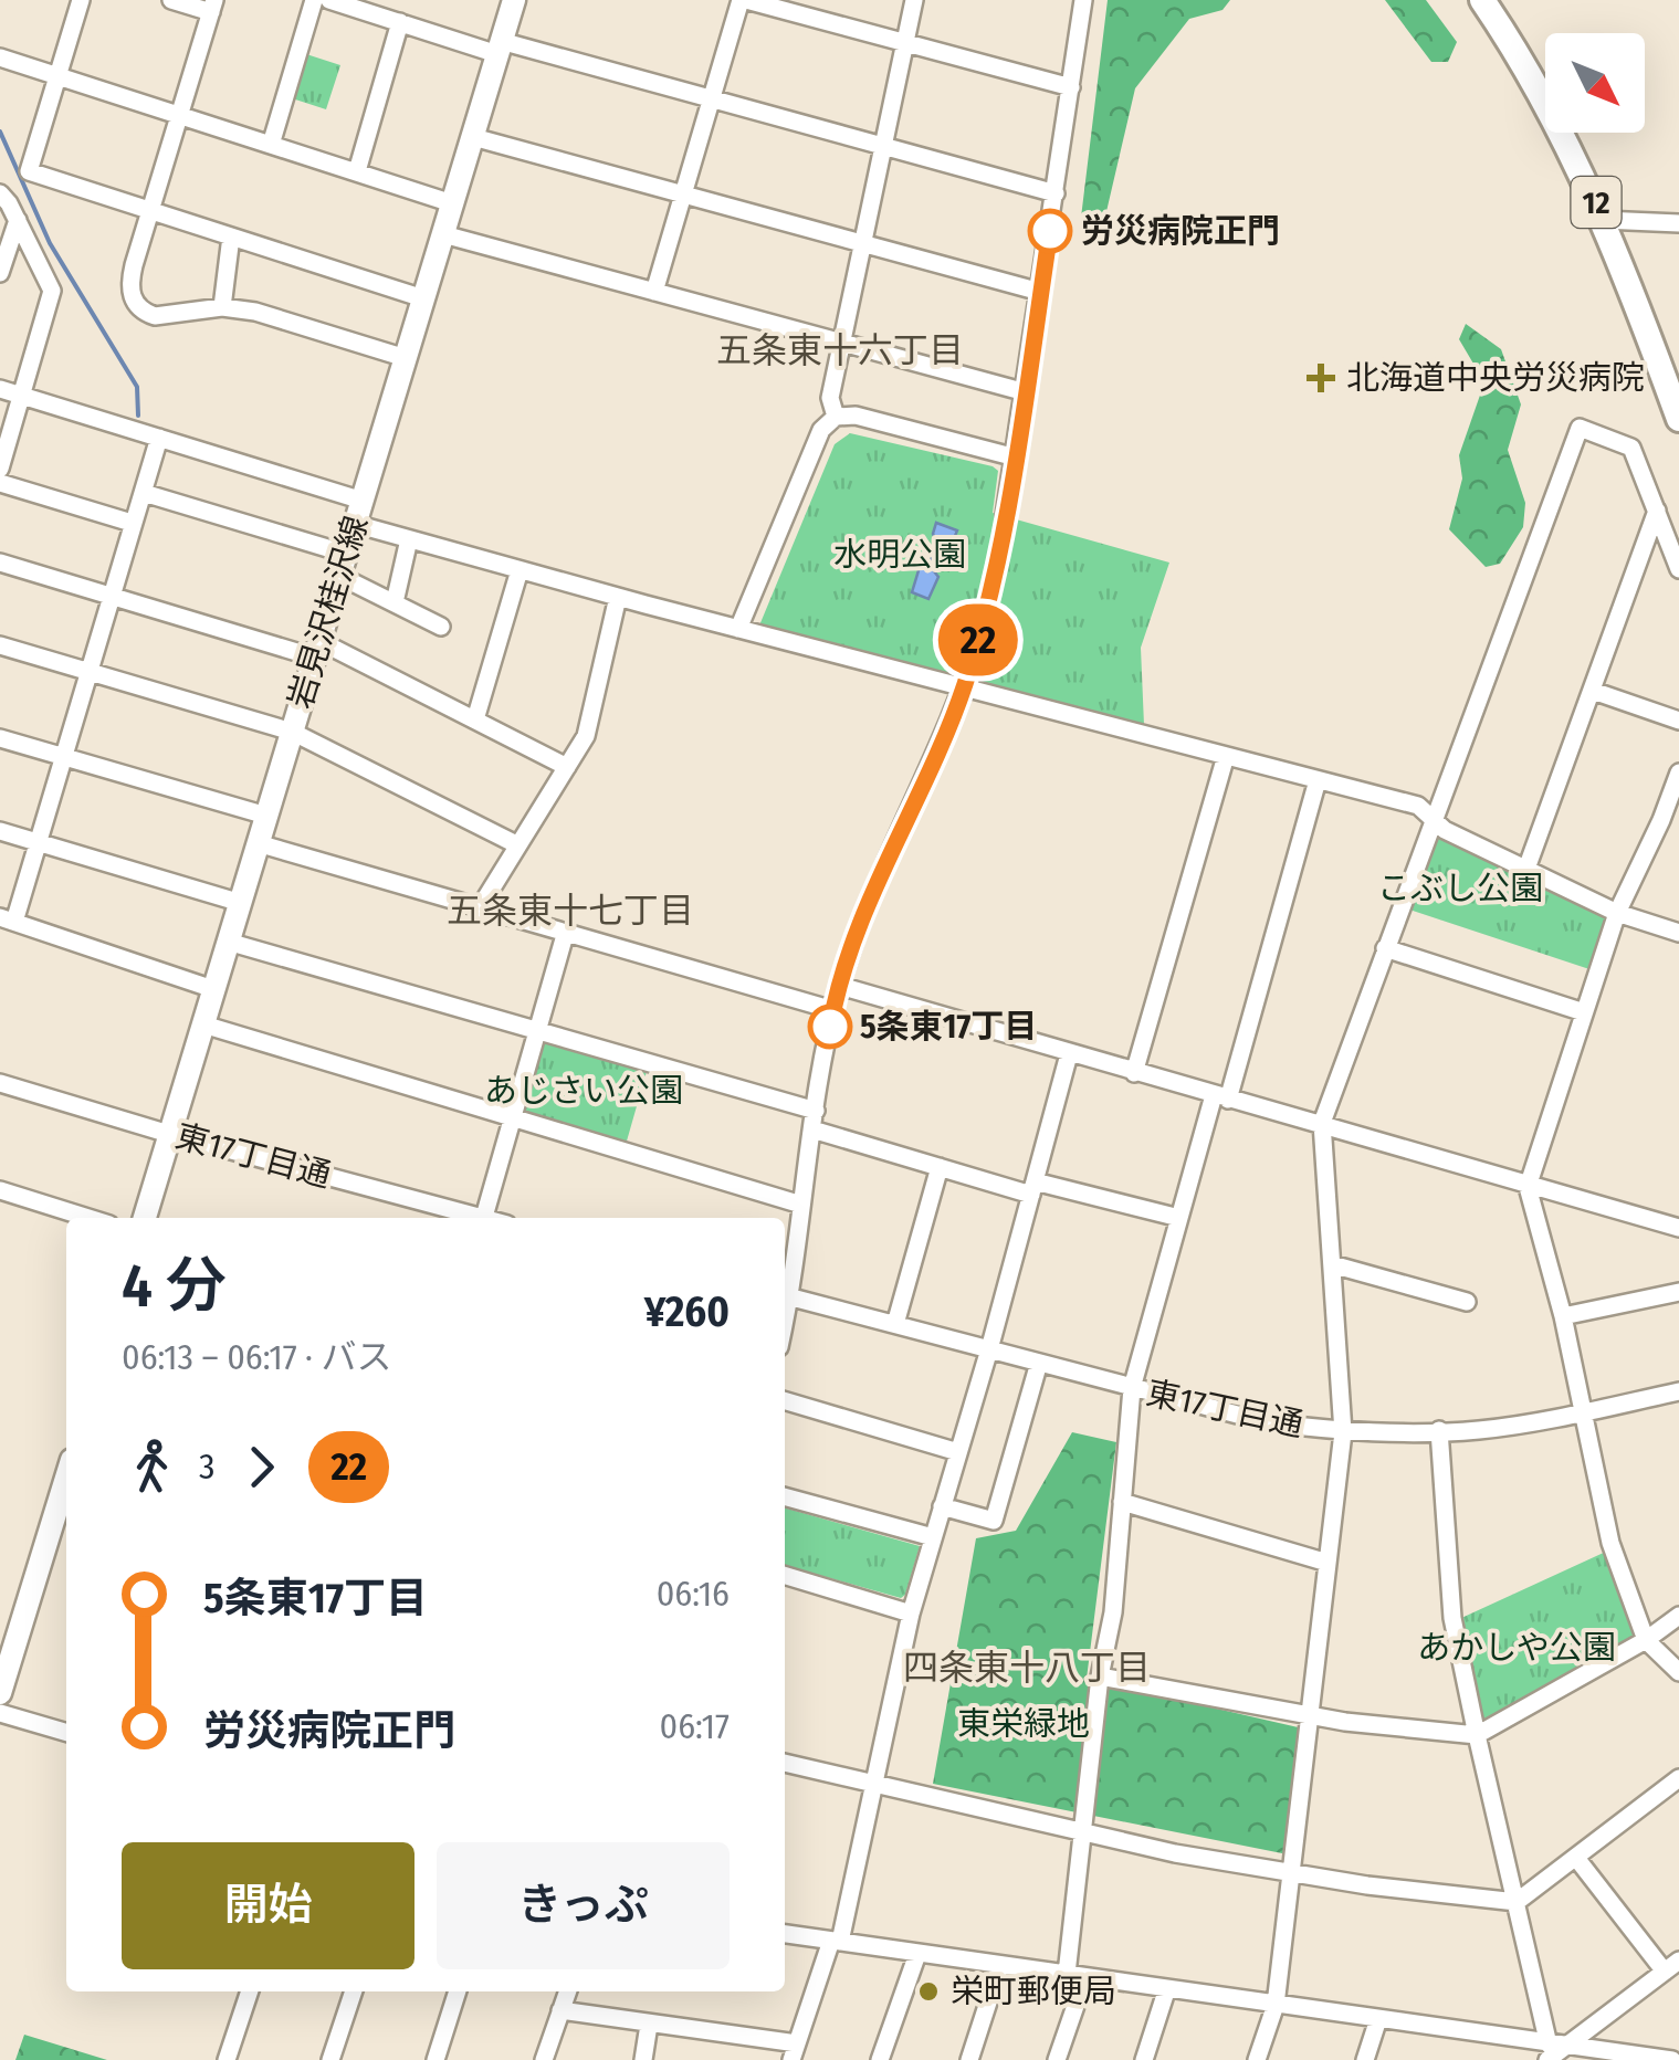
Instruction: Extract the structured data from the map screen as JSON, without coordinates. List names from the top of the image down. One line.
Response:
{"streets":{"highway":["12"],"main road":["岩見沢桂沢線"],"street":["東17丁目通"]},"crossings":[["岩見沢桂沢線","東17丁目通"]],"districts":["五条東十六丁目","五条東十七丁目","四条東十八丁目"],"parks":["水明公園","こぶし公園","あじさい公園","あかしや公園","東栄緑地"],"places":{"other":["労災病院正門","5条東17丁目","栄町郵便局"],"health":["北海道中央労災病院"]},"lines":["bus line 22"],"north":"bottom right","page":{"on_map":"22","heading":["4 分","06:13 – 06:17 · バス","¥260"],"legs":["3","22"],"list":[{"name":"5条東17丁目","value":"06:16"},{"name":"労災病院正門","value":"06:17"}],"buttons":["開始","きっぷ"]}}
